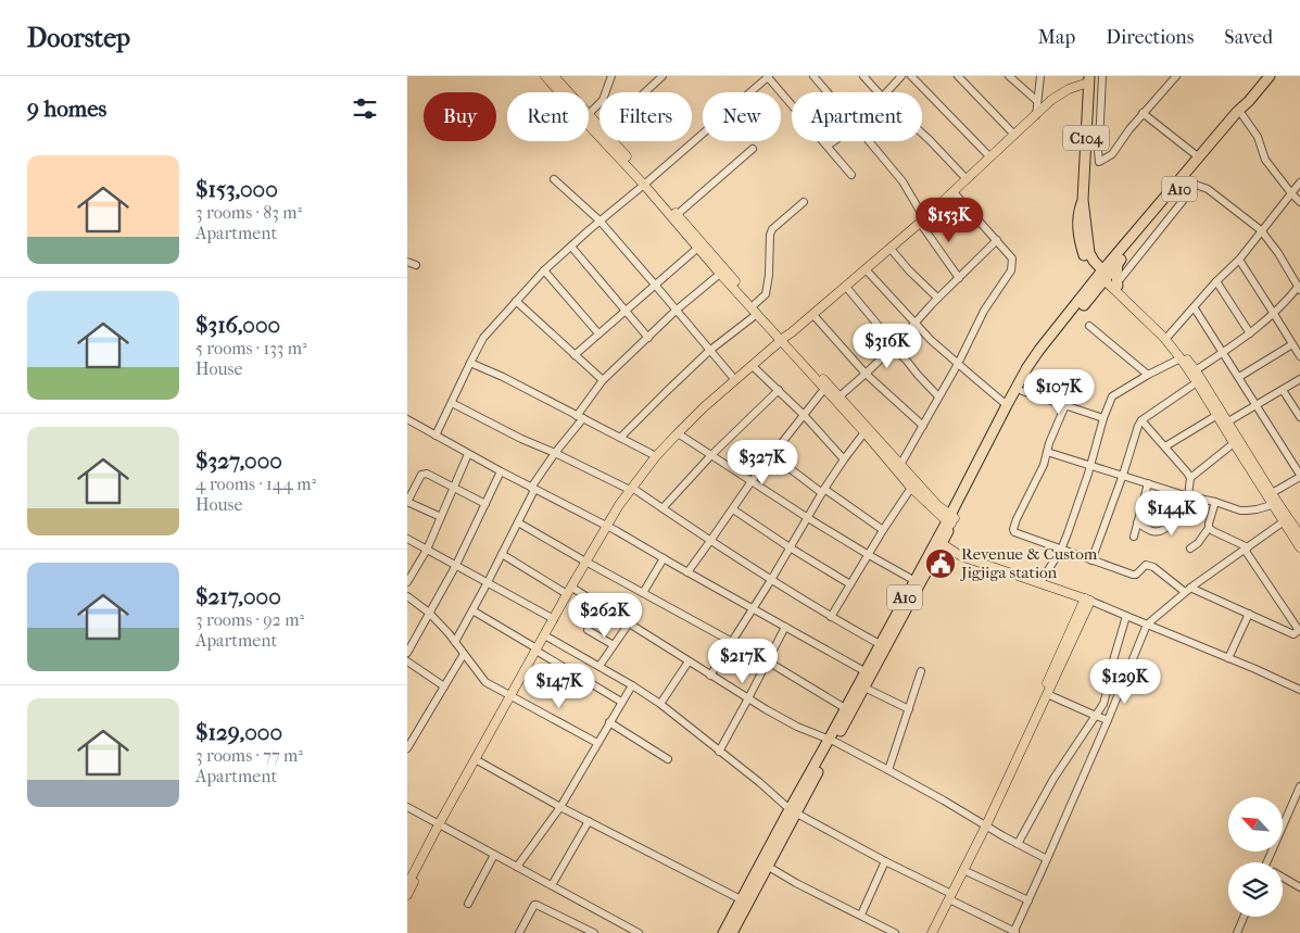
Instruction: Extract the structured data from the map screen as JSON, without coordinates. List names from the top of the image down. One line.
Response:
{"streets":{"highway":["C104","A10"]},"crossings":[["C104","A10"]],"places":{"public building":["Revenue & Custom Jigjiga station"]},"north":"top left","page":{"header":"Doorstep","nav":["Map","Directions","Saved"],"heading":"9 homes","chip":["Buy","Rent","Filters","New","Apartment"],"list":[{"name":"$153,000","note":"3 rooms · 83 m² · Apartment"},{"name":"$316,000","note":"5 rooms · 133 m² · House"},{"name":"$327,000","note":"4 rooms · 144 m² · House"},{"name":"$217,000","note":"3 rooms · 92 m² · Apartment"},{"name":"$129,000","note":"3 rooms · 77 m² · Apartment"}],"price":["$153K","$316K","$107K","$327K","$144K","$262K","$217K","$129K","$147K"]}}
